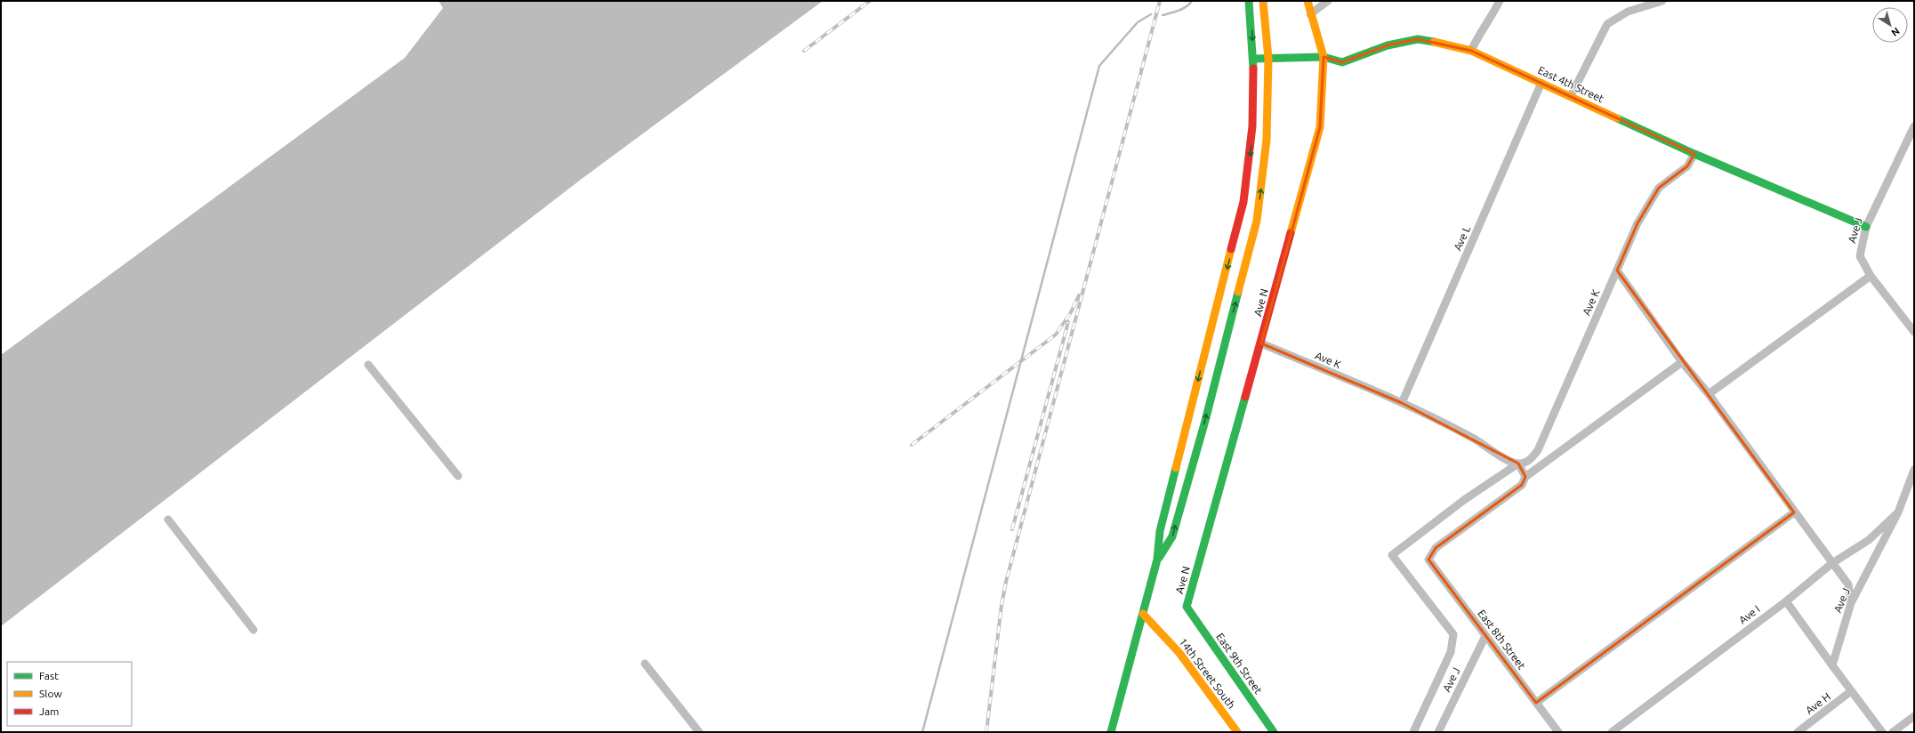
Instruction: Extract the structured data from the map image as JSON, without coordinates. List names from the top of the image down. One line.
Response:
{"streets":{"street":["East 4th Street","Ave J","Ave L","Ave N","Ave K","Ave I","East 8th Street","East 9th Street","14th Street South","Ave H"]},"crossings":[["East 4th Street","Ave J"],["East 4th Street","Ave L"],["East 4th Street","Ave N"],["East 4th Street","Ave K"],["Ave J","Ave I"],["Ave J","East 8th Street"],["Ave L","Ave K"],["Ave N","Ave K"],["Ave N","East 9th Street"]],"legend":["Fast","Slow","Jam"],"north":"bottom right"}
